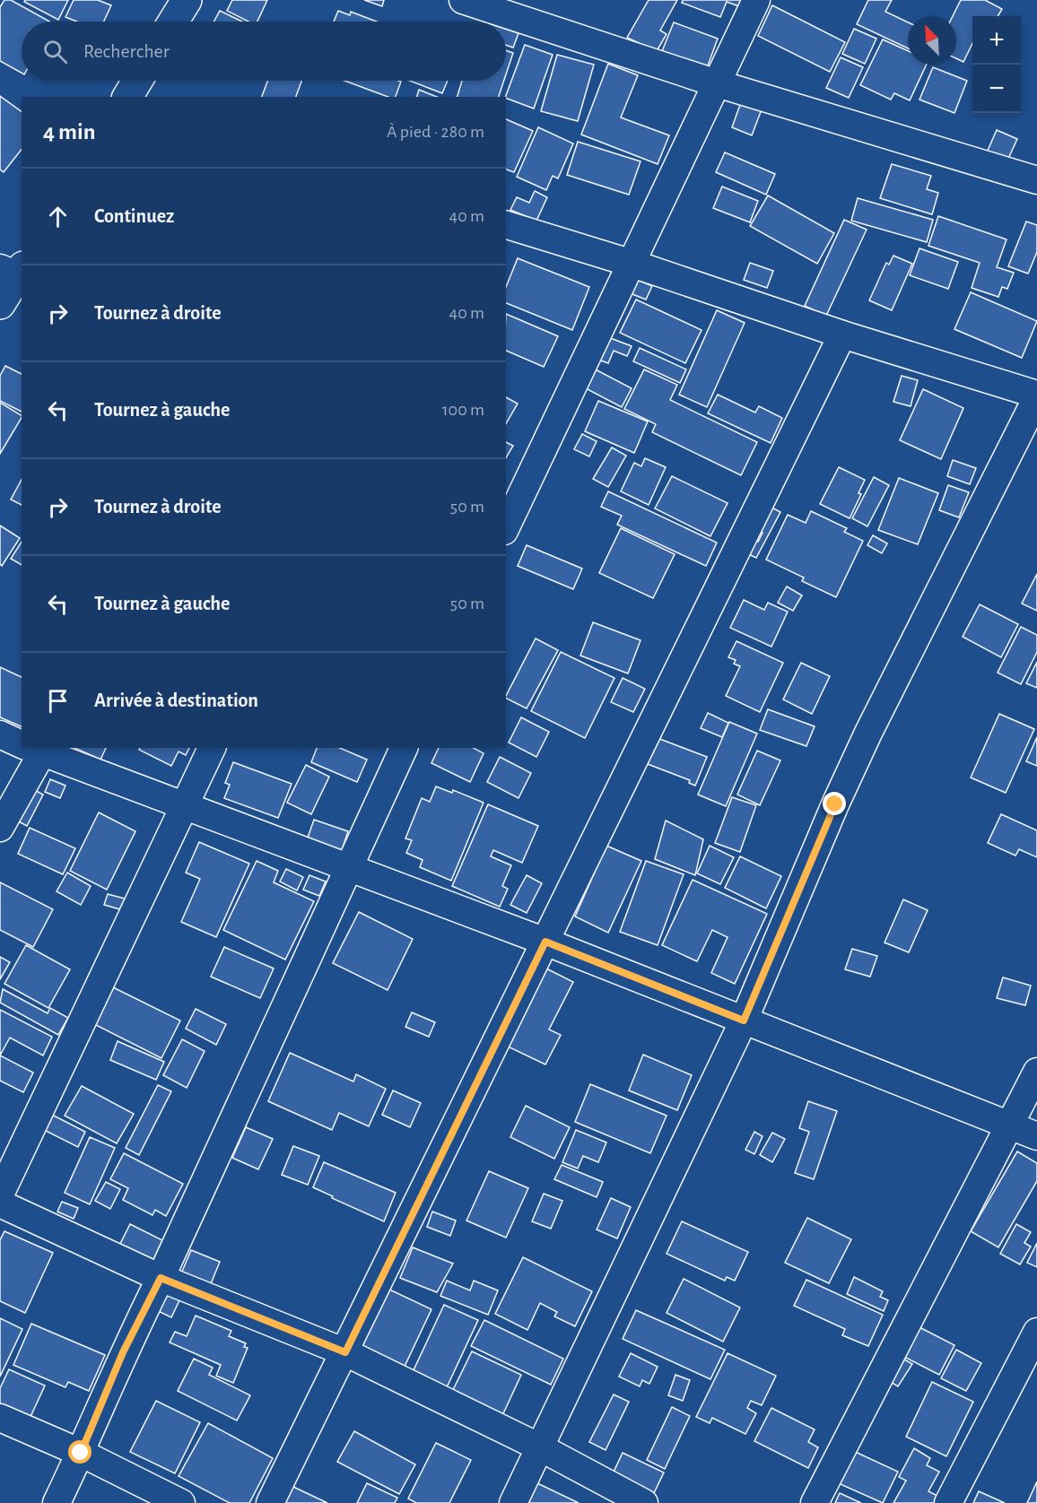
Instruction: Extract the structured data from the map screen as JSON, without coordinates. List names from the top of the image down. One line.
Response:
{"north":"top left","page":{"map_buttons":["+","−"],"search":"Rechercher","heading":["4 min","À pied · 280 m"],"list":[["Continuez","40 m"],["Tournez à droite","40 m"],["Tournez à gauche","100 m"],["Tournez à droite","50 m"],["Tournez à gauche","50 m"],"Arrivée à destination"]}}
